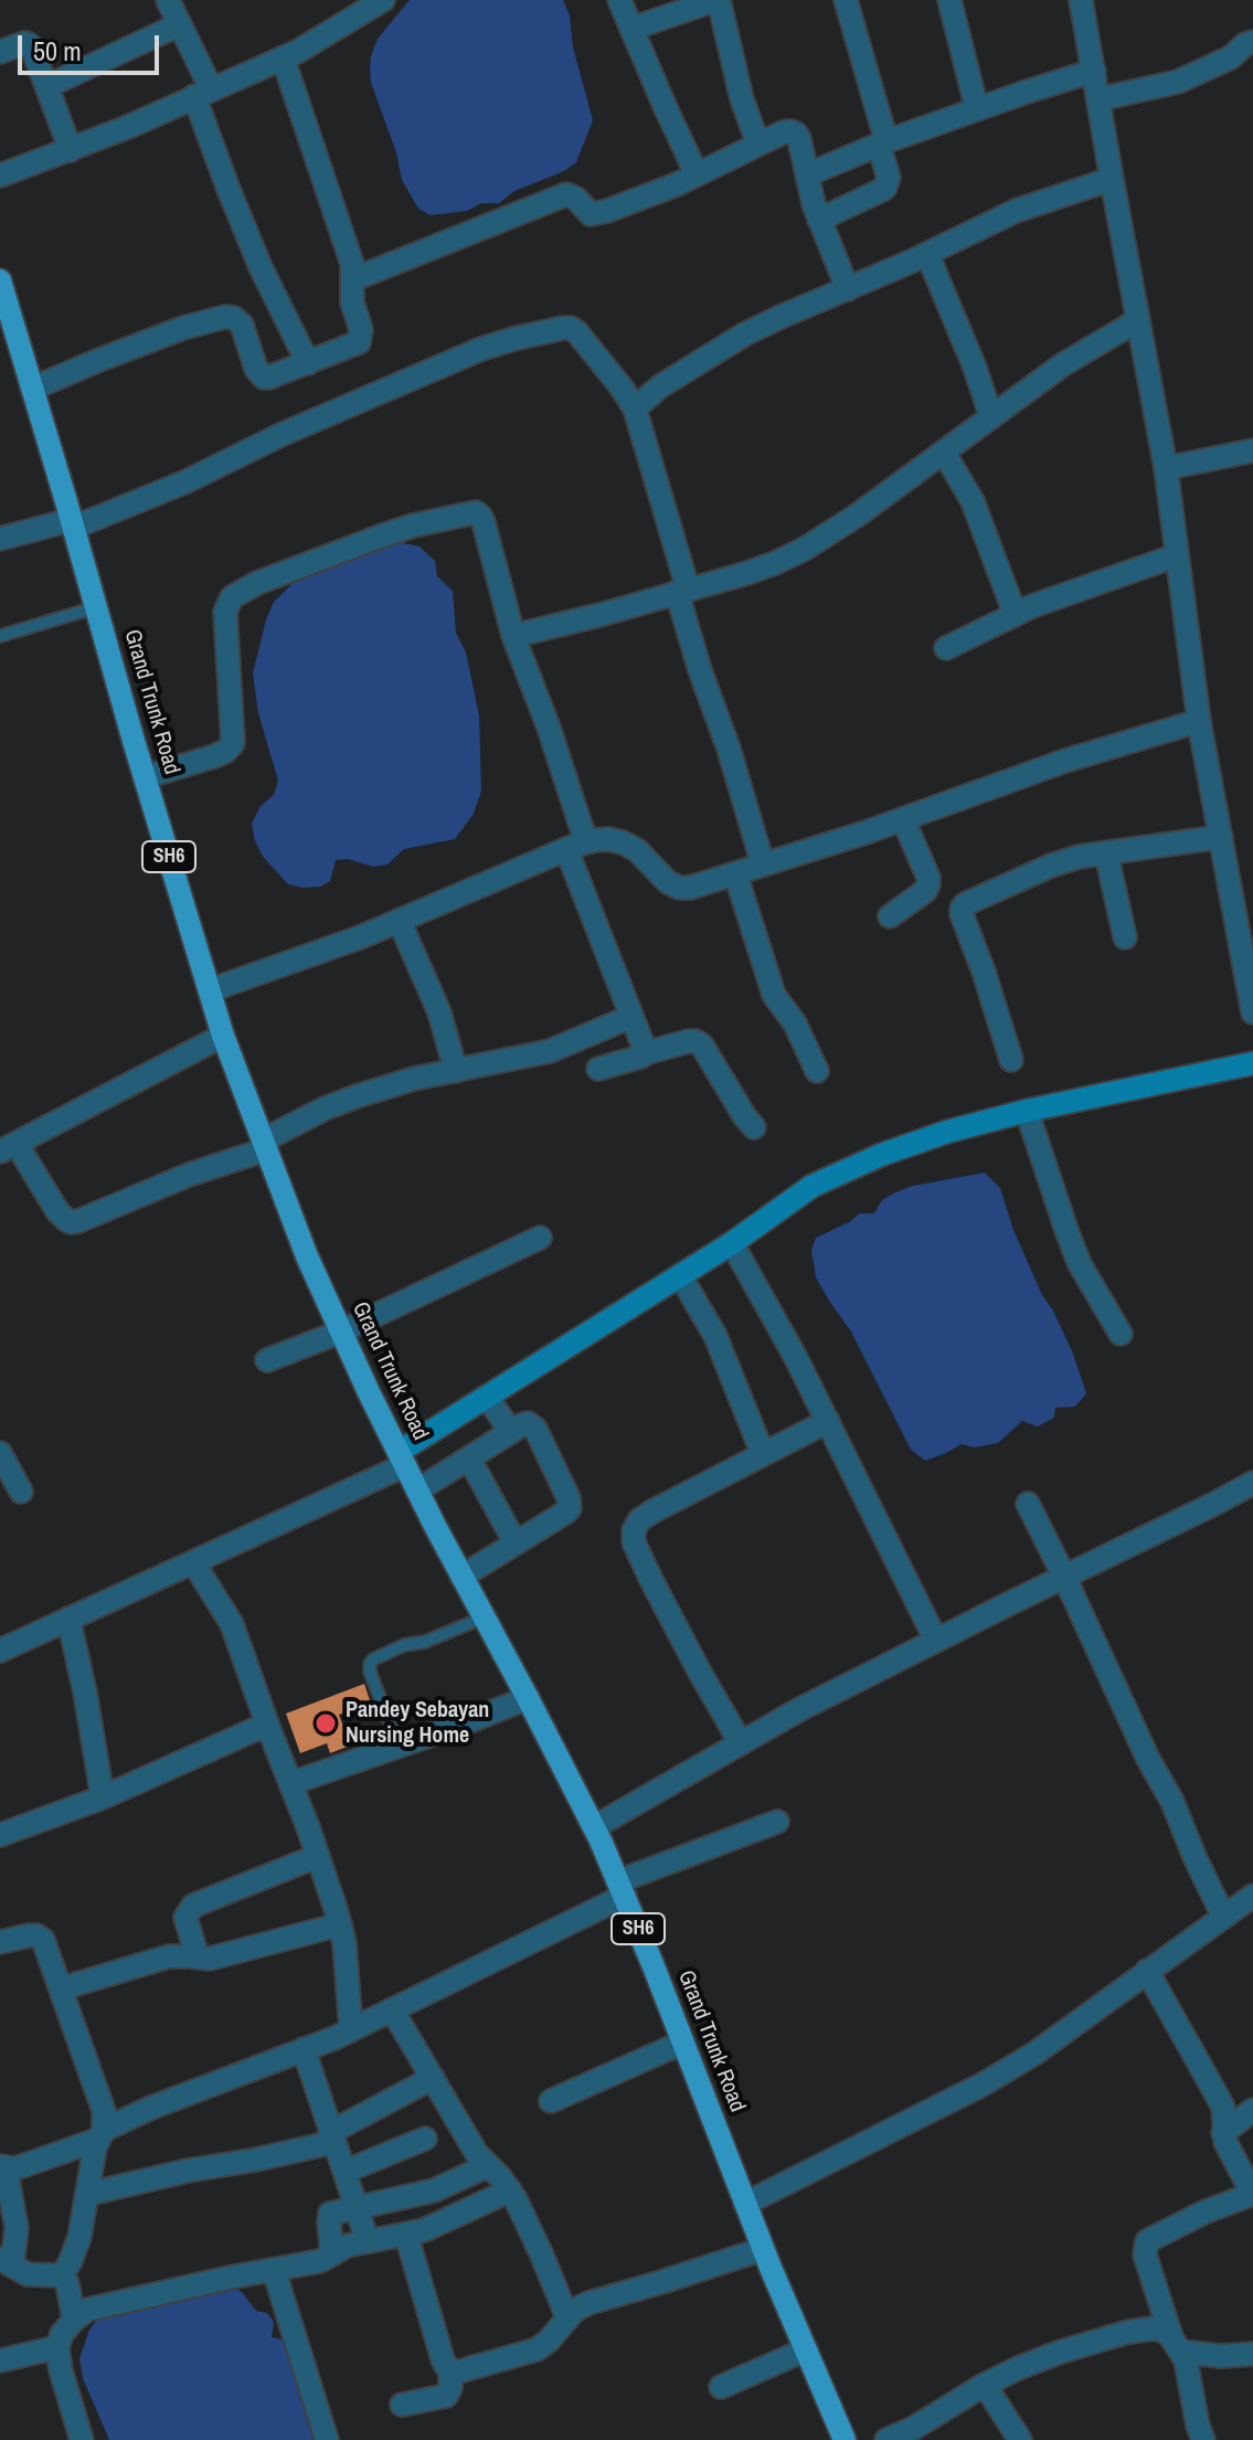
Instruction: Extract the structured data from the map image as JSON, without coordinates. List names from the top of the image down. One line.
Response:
{"streets":{"main road":["Grand Trunk Road","SH6"]},"places":["Pandey Sebayan Nursing Home"],"scale_bar":"50 m"}
